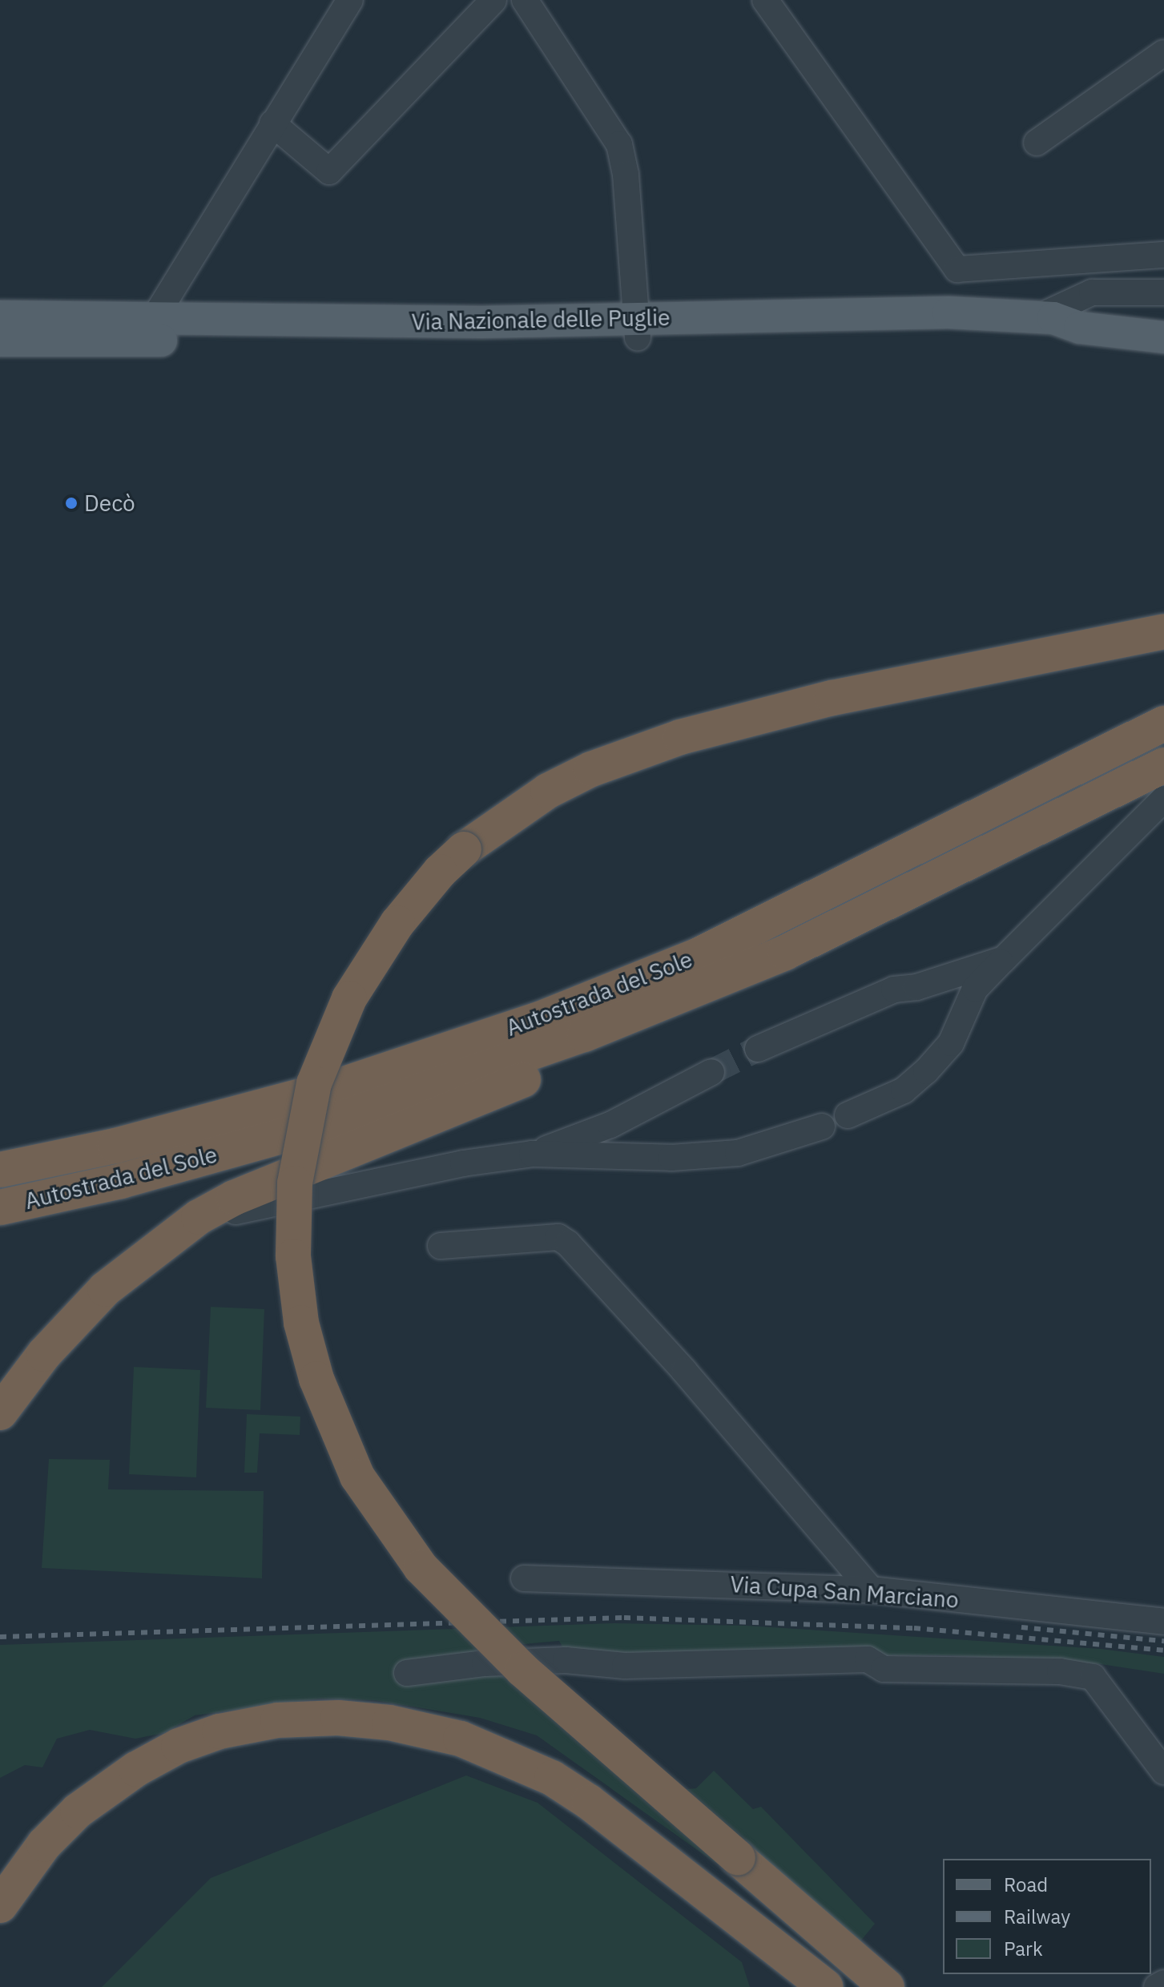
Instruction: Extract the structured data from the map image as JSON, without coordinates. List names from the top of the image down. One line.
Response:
{"streets":{"highway":["Autostrada del Sole"],"main road":["Via Nazionale delle Puglie"],"street":["Via Cupa San Marciano"]},"places":["Decò"],"legend":["Road","Railway","Park"]}
